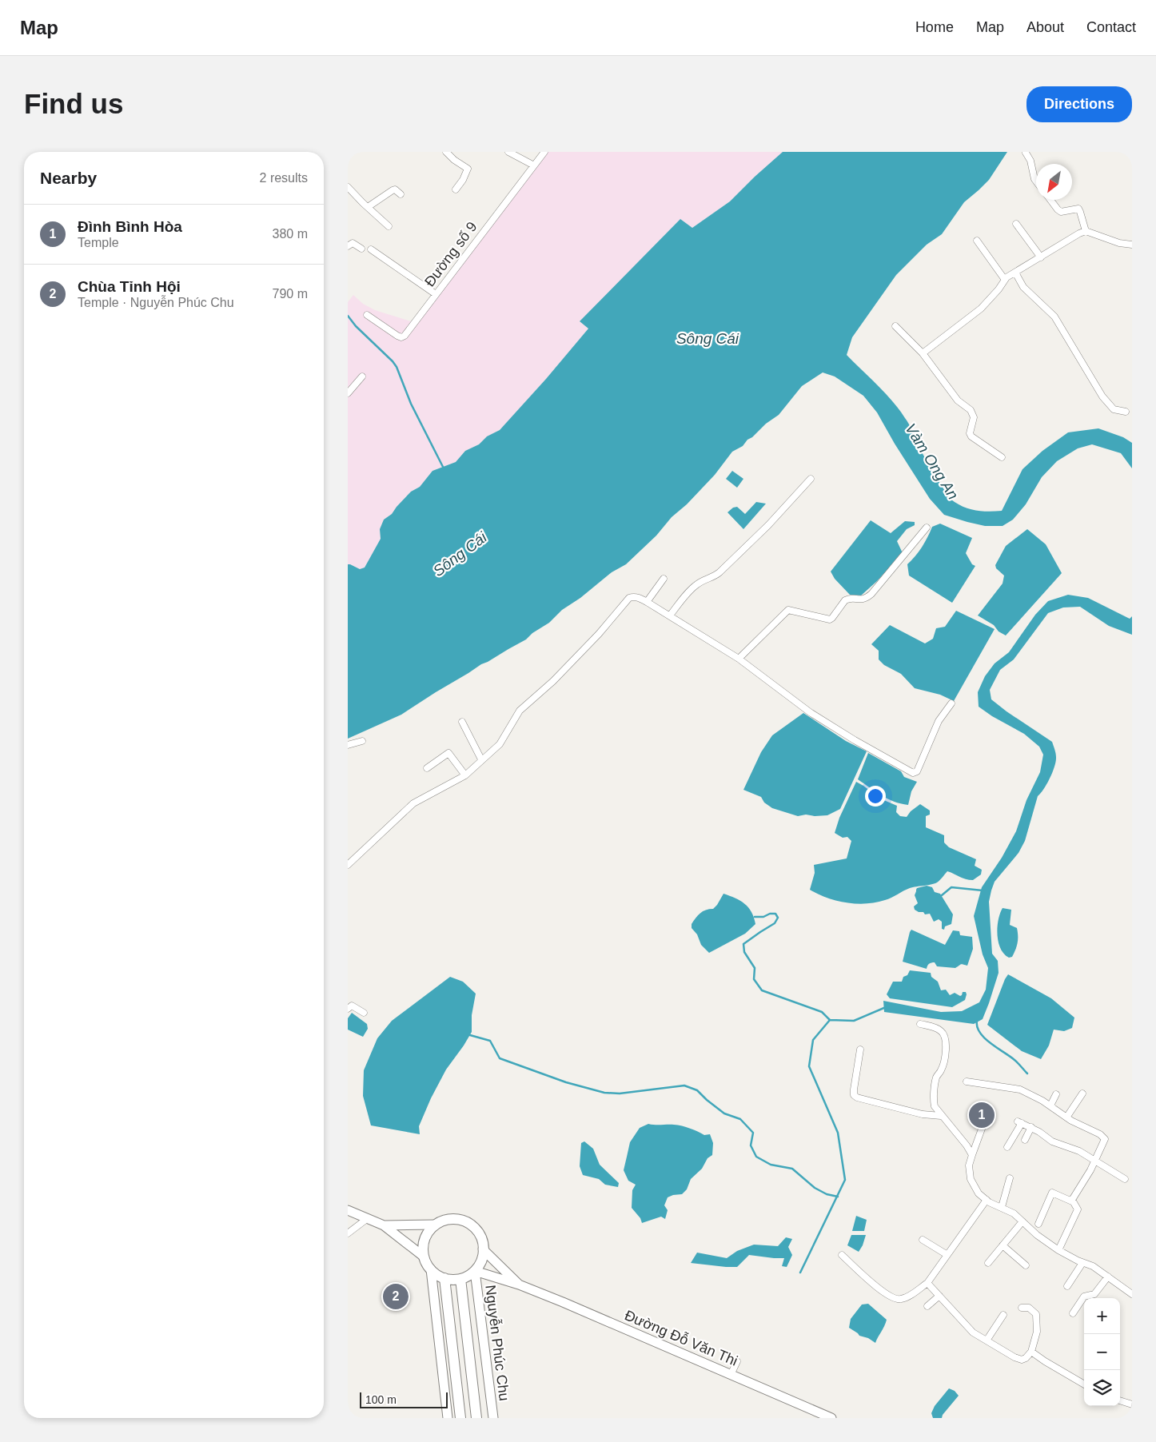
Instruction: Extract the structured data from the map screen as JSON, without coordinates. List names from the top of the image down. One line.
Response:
{"streets":{"main road":["Nguyễn Phúc Chu"],"street":["Đường số 9","Đường Đỗ Văn Thi"]},"crossings":[["Đường Đỗ Văn Thi","Nguyễn Phúc Chu"]],"water":["Sông Cái","Vàm Ong An"],"scale_bar":"100 m","north":"bottom left","page":{"header":"Map","nav":["Home","Map","About","Contact"],"buttons":"Directions","title":"Find us","heading":["Nearby","2 results"],"list":[{"mark":"1","name":"Đình Bình Hòa","note":"Temple","value":"380 m"},{"mark":"2","name":"Chùa Tỉnh Hội","note":"Temple · Nguyễn Phúc Chu","value":"790 m"}],"pins":["1","2"],"map_buttons":["+","−"],"scale":"100 m"}}
